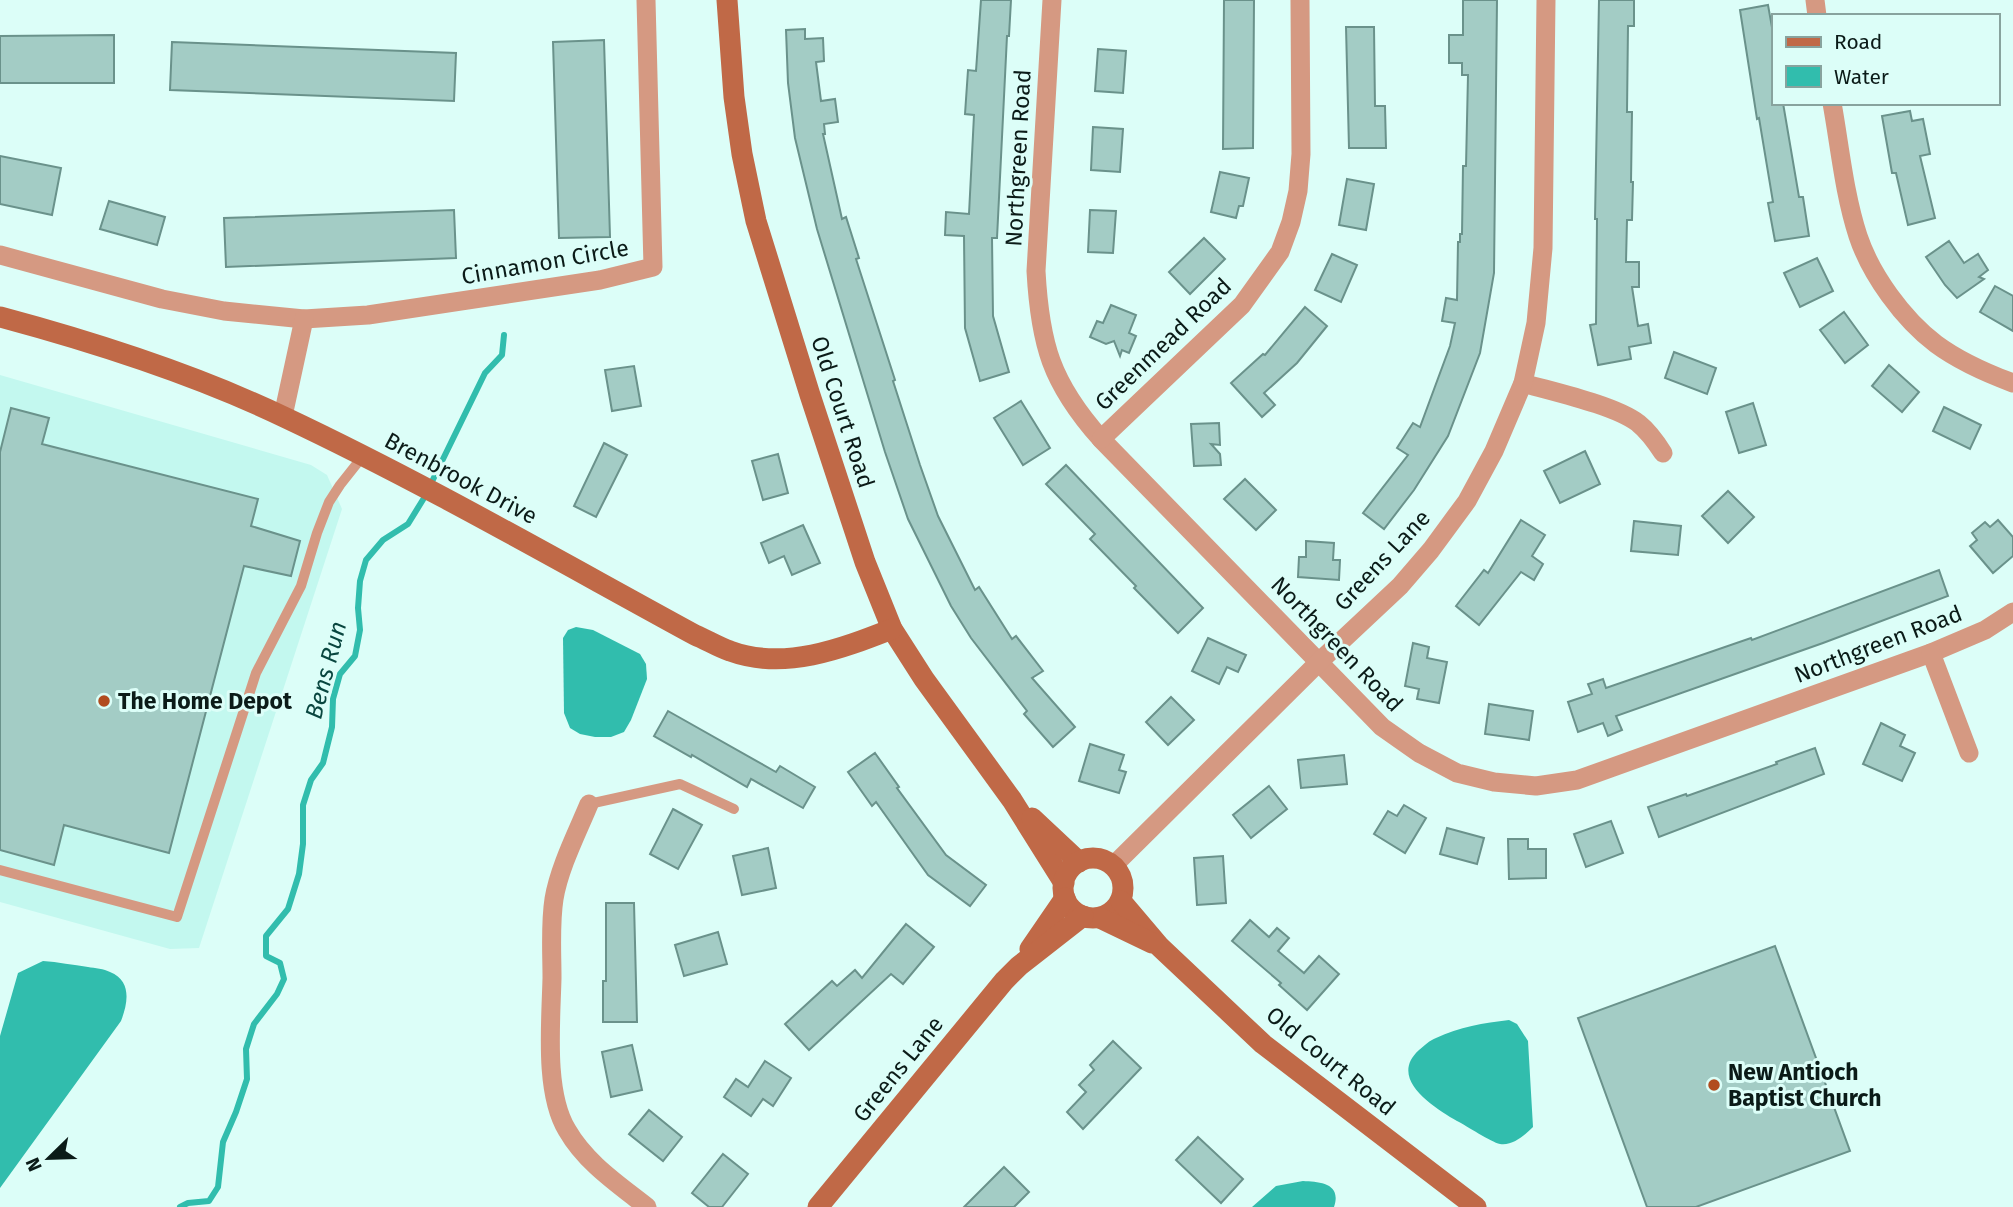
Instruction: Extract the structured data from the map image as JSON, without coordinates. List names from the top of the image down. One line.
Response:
{"streets":{"main road":["Old Court Road","Brenbrook Drive","Greens Lane"],"street":["Northgreen Road","Cinnamon Circle","Greenmead Road"]},"crossings":[["Northgreen Road","Greenmead Road"],["Northgreen Road","Greens Lane"],["Old Court Road","Brenbrook Drive"],["Old Court Road","Greens Lane"]],"water":["Bens Run"],"places":["The Home Depot","New Antioch Baptist Church"],"legend":["Road","Water"],"north":"bottom left"}
